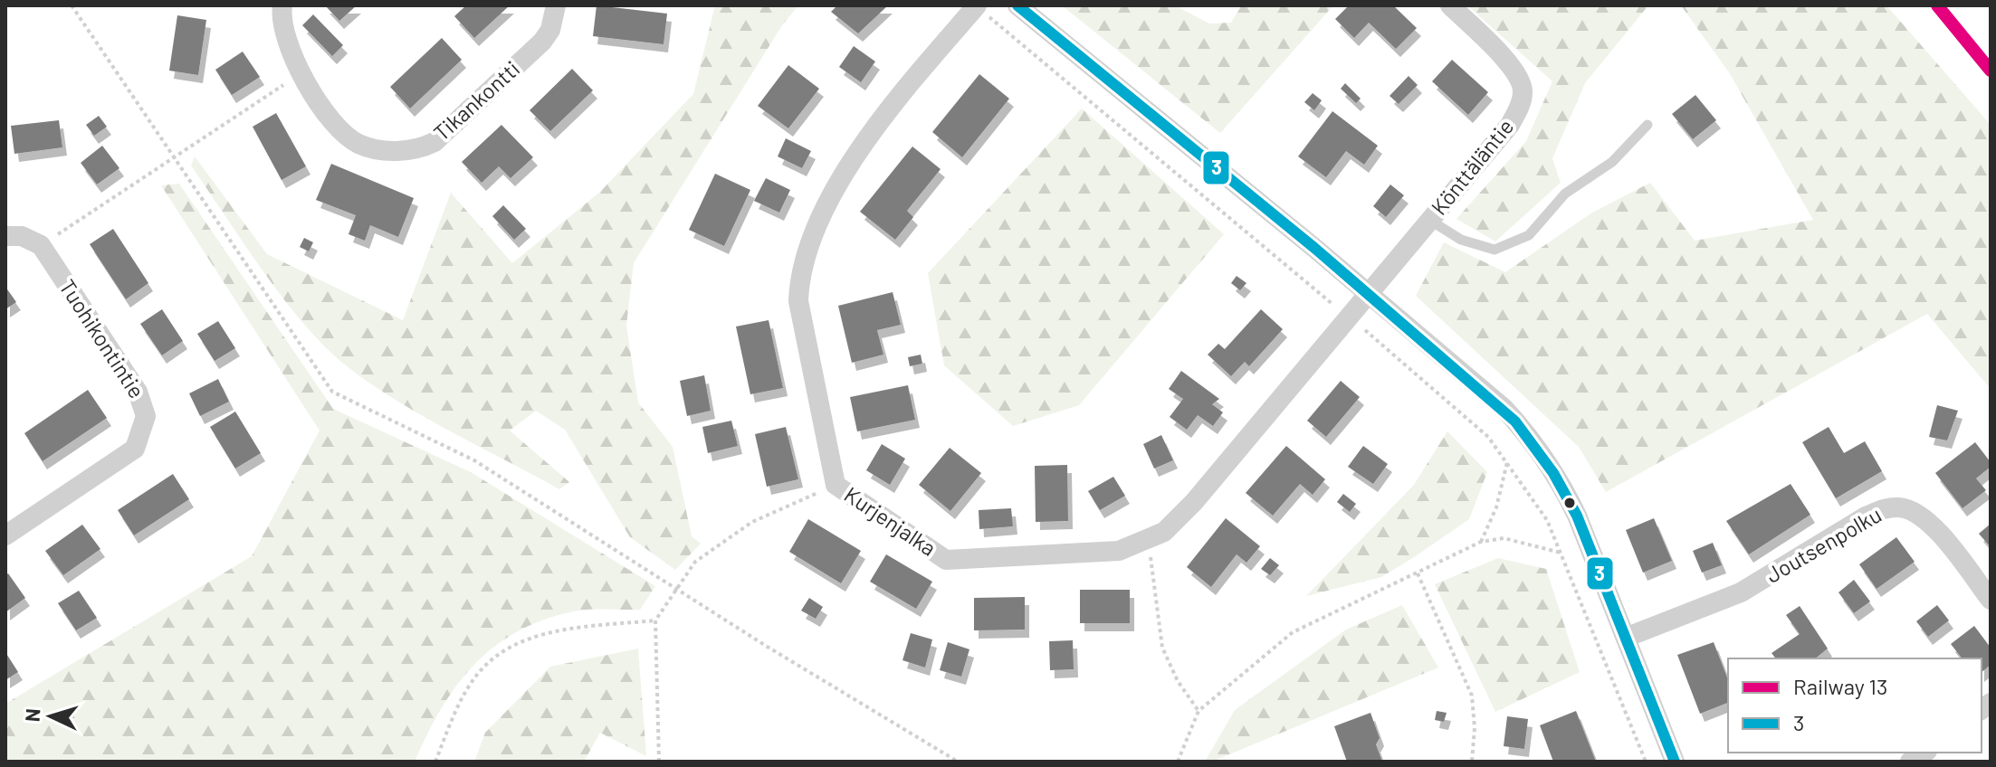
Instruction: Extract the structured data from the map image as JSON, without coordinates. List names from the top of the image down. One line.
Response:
{"streets":{"street":["Tikankontti","Könttäläntie","Tuohikontintie","Kurjenjalka","Joutsenpolku"]},"crossings":[["Könttäläntie","Kurjenjalka"]],"lines":["rail line 13","transit line 3"],"legend":["Railway 13","3"],"north":"left"}
